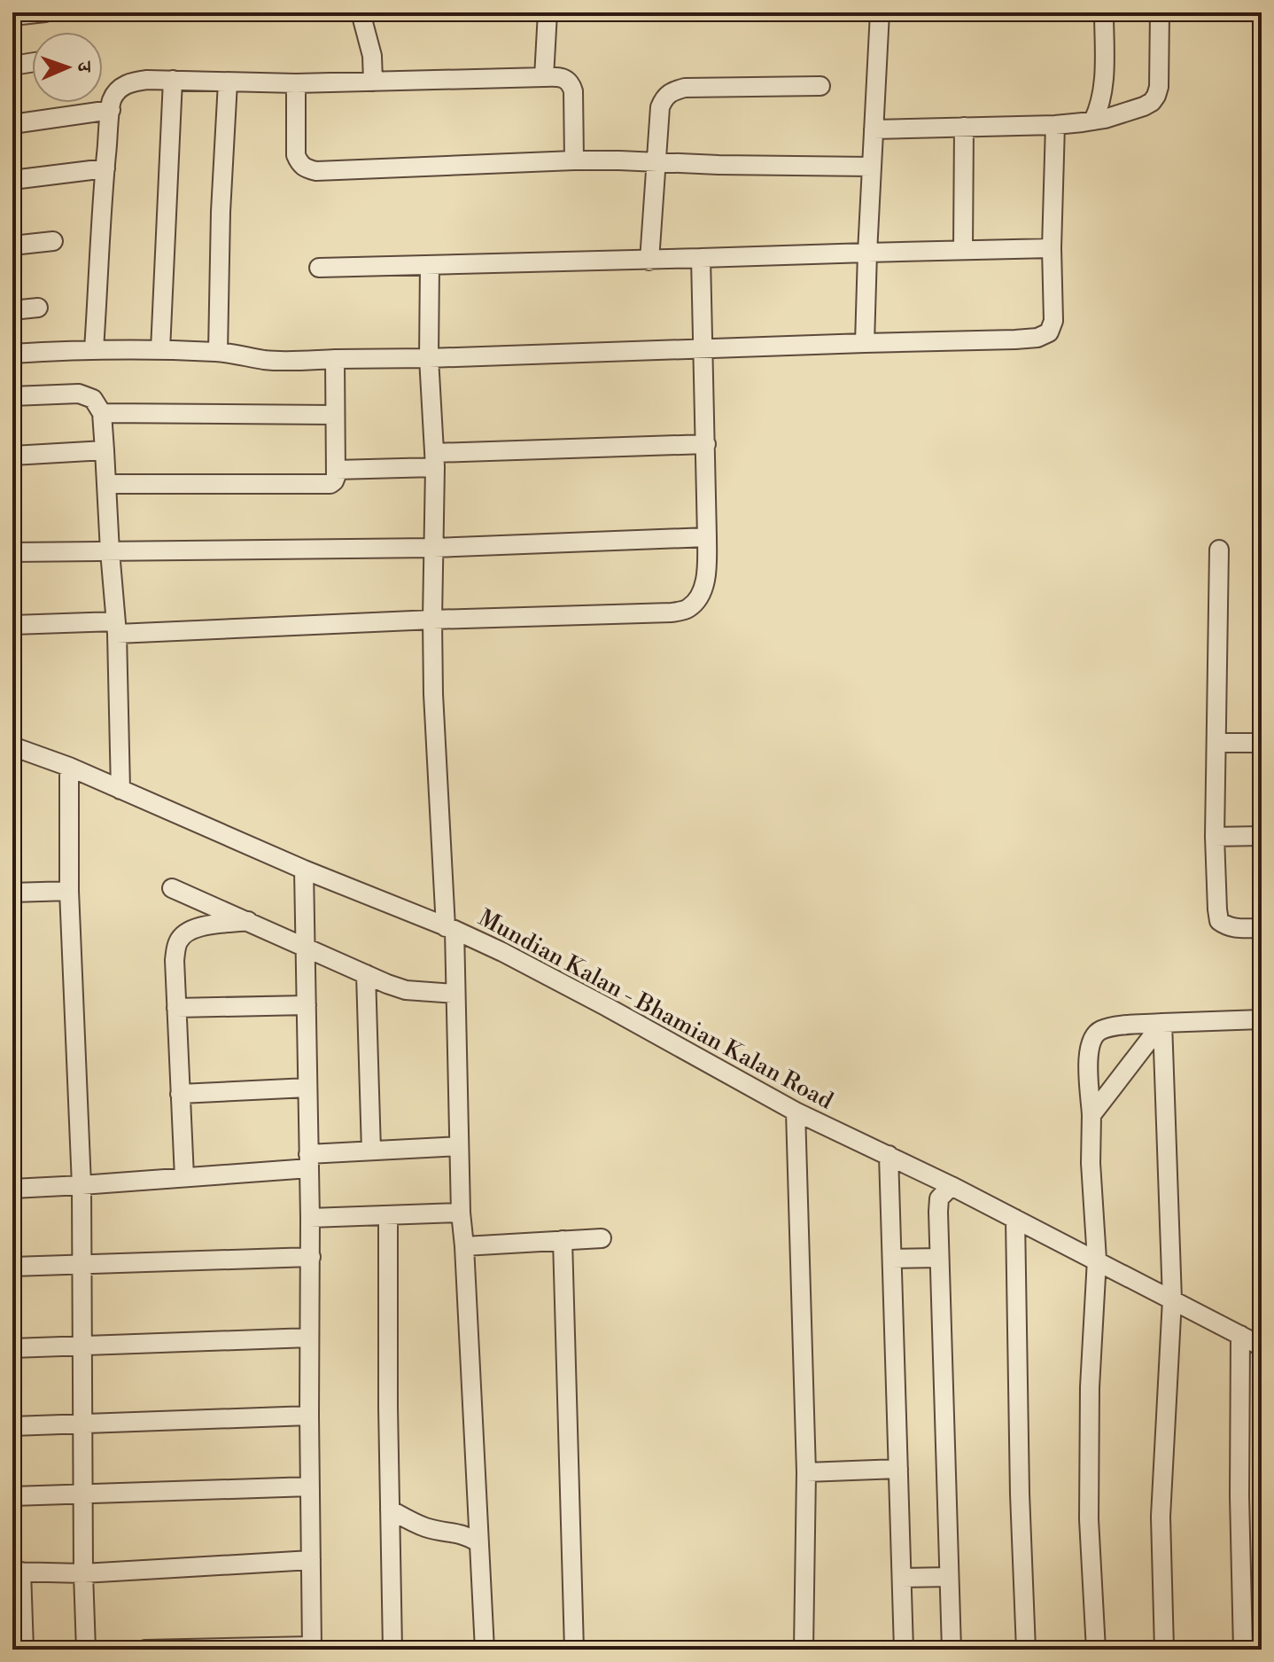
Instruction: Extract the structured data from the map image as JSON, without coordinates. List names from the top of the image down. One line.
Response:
{"streets":{"street":["Mundian Kalan - Bhamian Kalan Road"]},"north":"right"}
